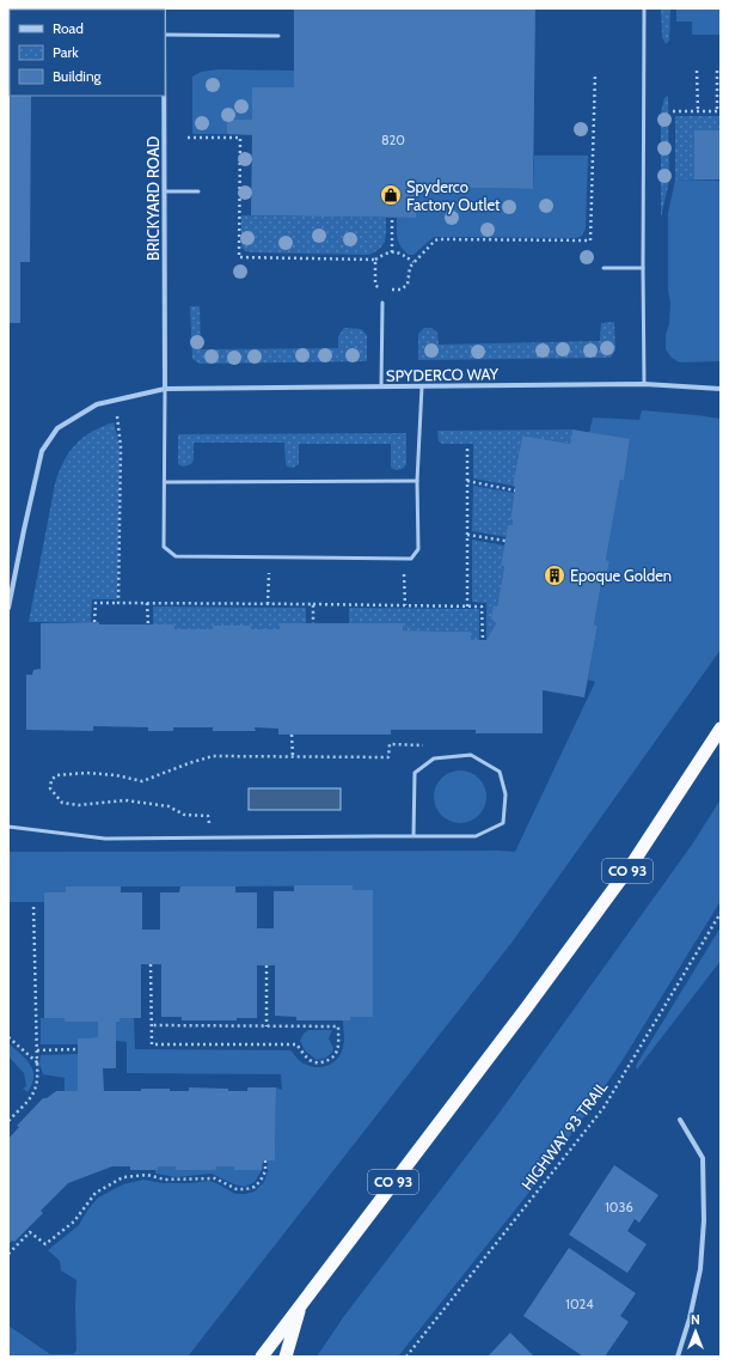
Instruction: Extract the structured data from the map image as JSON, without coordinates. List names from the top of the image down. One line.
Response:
{"streets":{"highway":["CO 93"],"street":["BRICKYARD ROAD","SPYDERCO WAY"],"path":["HIGHWAY 93 TRAIL"]},"crossings":[["BRICKYARD ROAD","SPYDERCO WAY"]],"places":{"shop":["Spyderco Factory Outlet"],"building":["Epoque Golden"]},"house_numbers":["820","1036","1024"],"legend":["Road","Park","Building"],"north":"top"}
